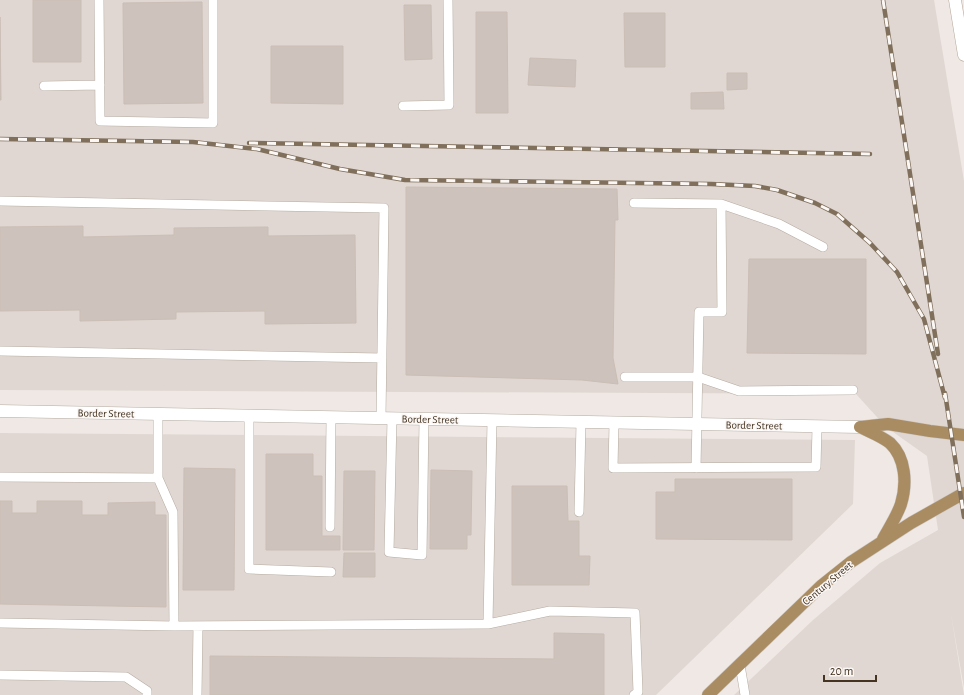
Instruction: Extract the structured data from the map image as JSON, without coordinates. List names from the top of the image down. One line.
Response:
{"streets":{"main road":["Century Street"],"street":["Border Street"]},"scale_bar":"20 m"}
